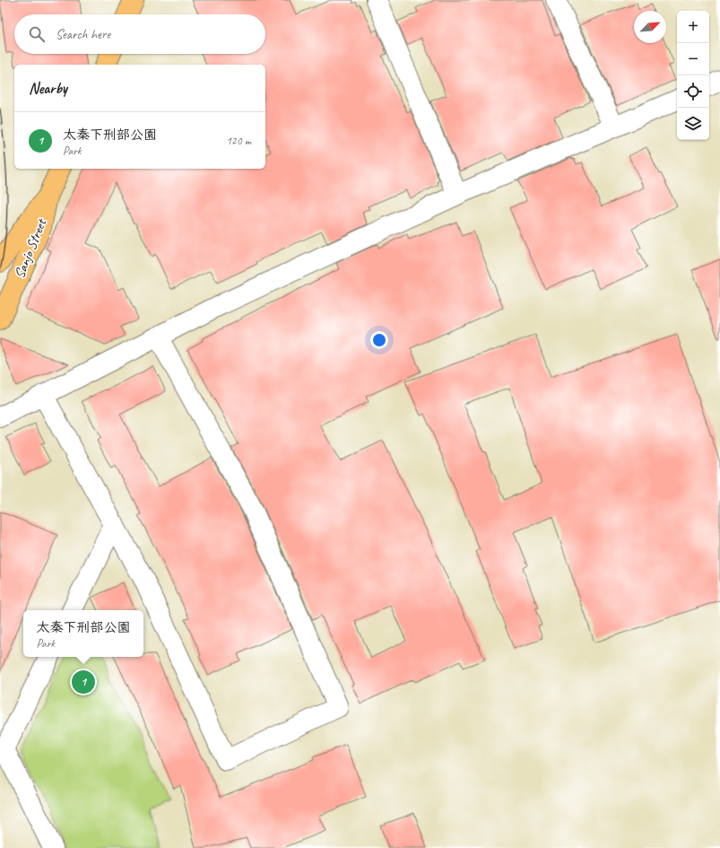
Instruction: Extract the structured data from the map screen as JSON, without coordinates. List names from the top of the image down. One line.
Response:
{"streets":{"main road":["Sanjo Street"]},"north":"top right","page":{"map_buttons":["+","−"],"search":"Search here","heading":"Nearby","list":[{"mark":"1","name":"太秦下刑部公園","note":"Park","value":"120 m"}],"popup":["太秦下刑部公園","Park"],"pins":"1"}}
